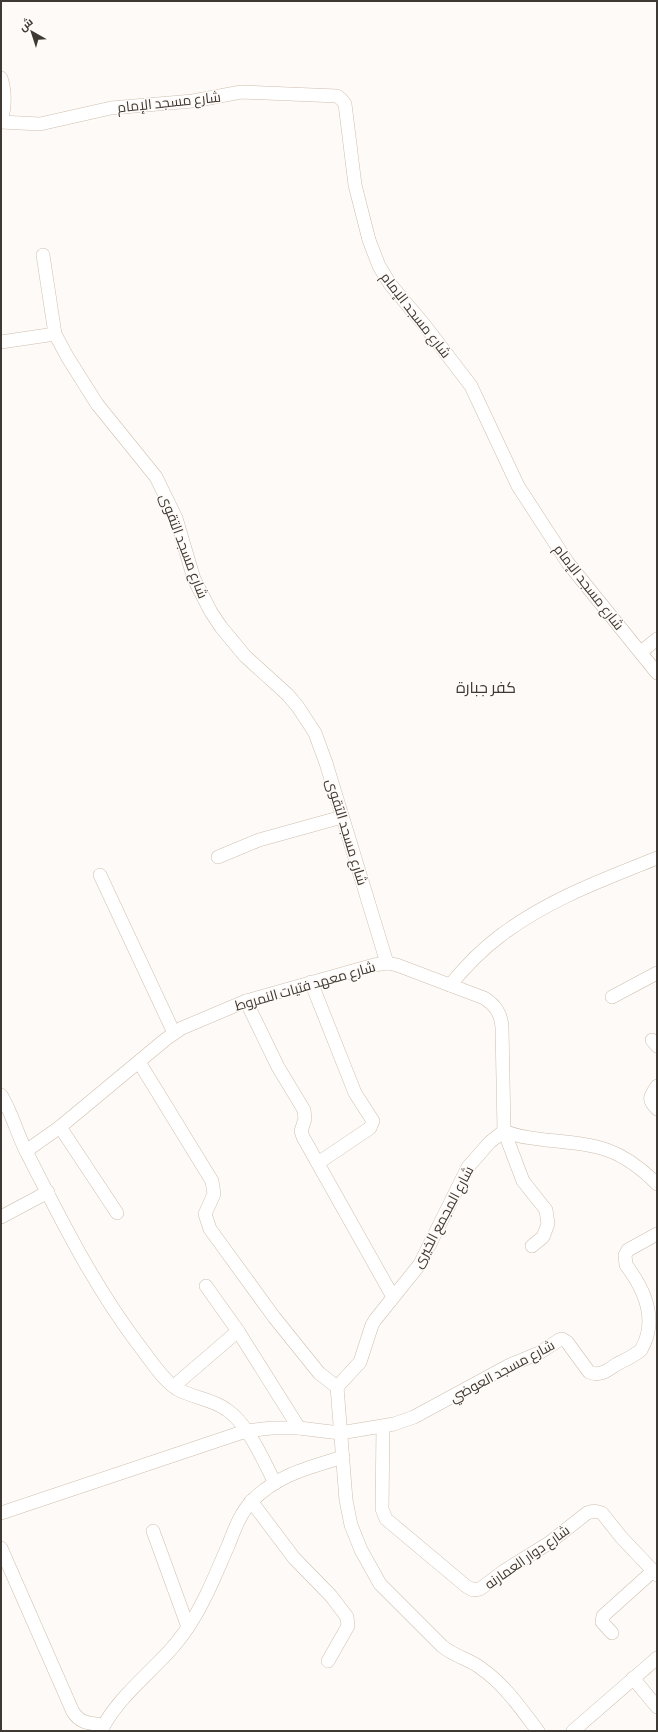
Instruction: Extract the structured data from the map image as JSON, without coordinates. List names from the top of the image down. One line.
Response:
{"streets":{"street":["شارع مسجد الإمام","شارع مسجد التقوى","شارع معهد فتيات النمروط","شارع المجمع الخيرى","شارع مسجد العوضي","شارع دوار العمارنه"]},"crossings":[["شارع مسجد التقوى","شارع معهد فتيات النمروط"],["شارع معهد فتيات النمروط","شارع المجمع الخيرى"],["شارع مسجد العوضي","شارع دوار العمارنه"]],"districts":["كفر جبارة"],"north":"top left"}
